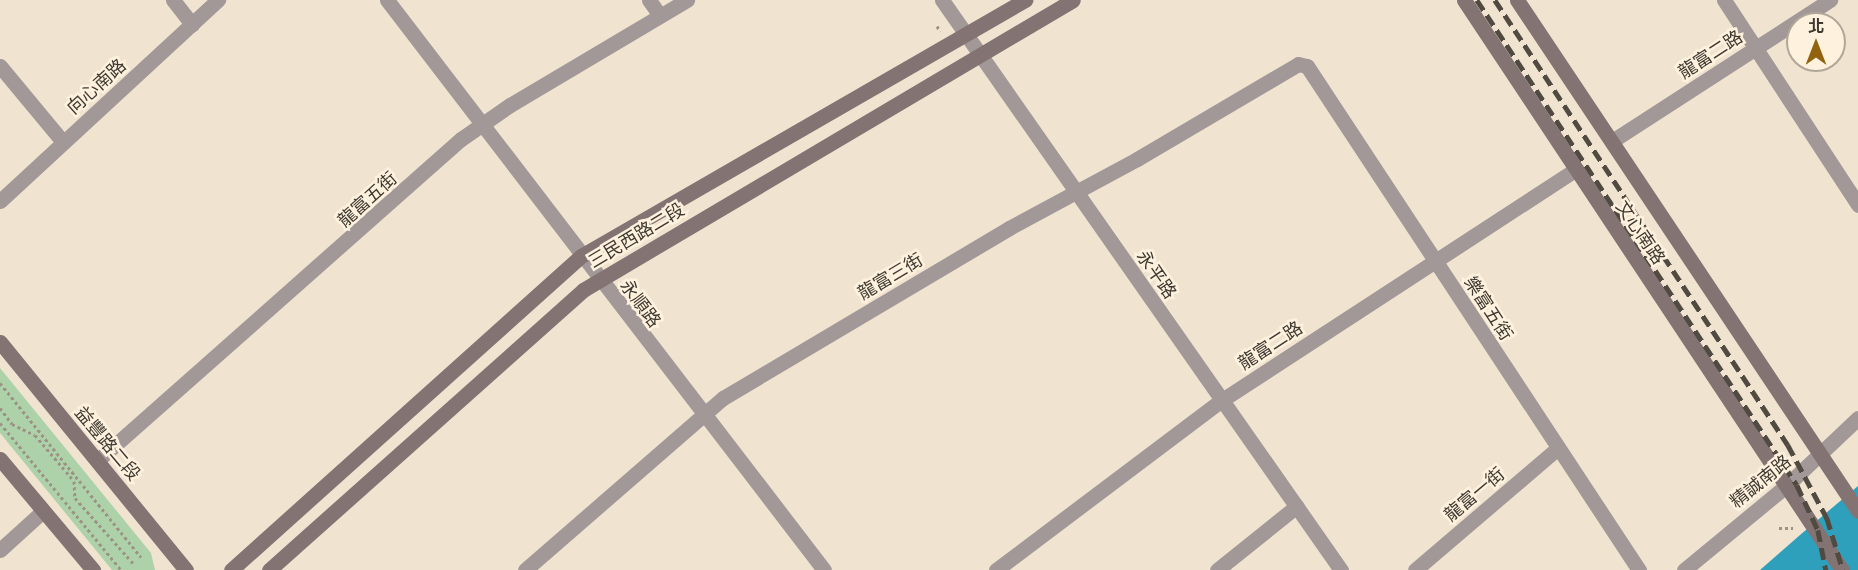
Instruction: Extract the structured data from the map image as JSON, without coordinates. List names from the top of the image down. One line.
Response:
{"streets":{"street":["龍富二路","向心南路","龍富五街","文心南路","三民西路二段","永平路","龍富三街","永順路","樂富五街","益豐路二段","精誠南路","龍富一街"]},"crossings":[["龍富二路","文心南路"],["龍富二路","永平路"],["龍富二路","樂富五街"],["龍富五街","永順路"],["龍富五街","益豐路二段"],["文心南路","精誠南路"],["三民西路二段","永平路"],["三民西路二段","永順路"],["永平路","龍富三街"],["龍富三街","永順路"],["龍富三街","樂富五街"],["樂富五街","龍富一街"]],"north":"top"}
